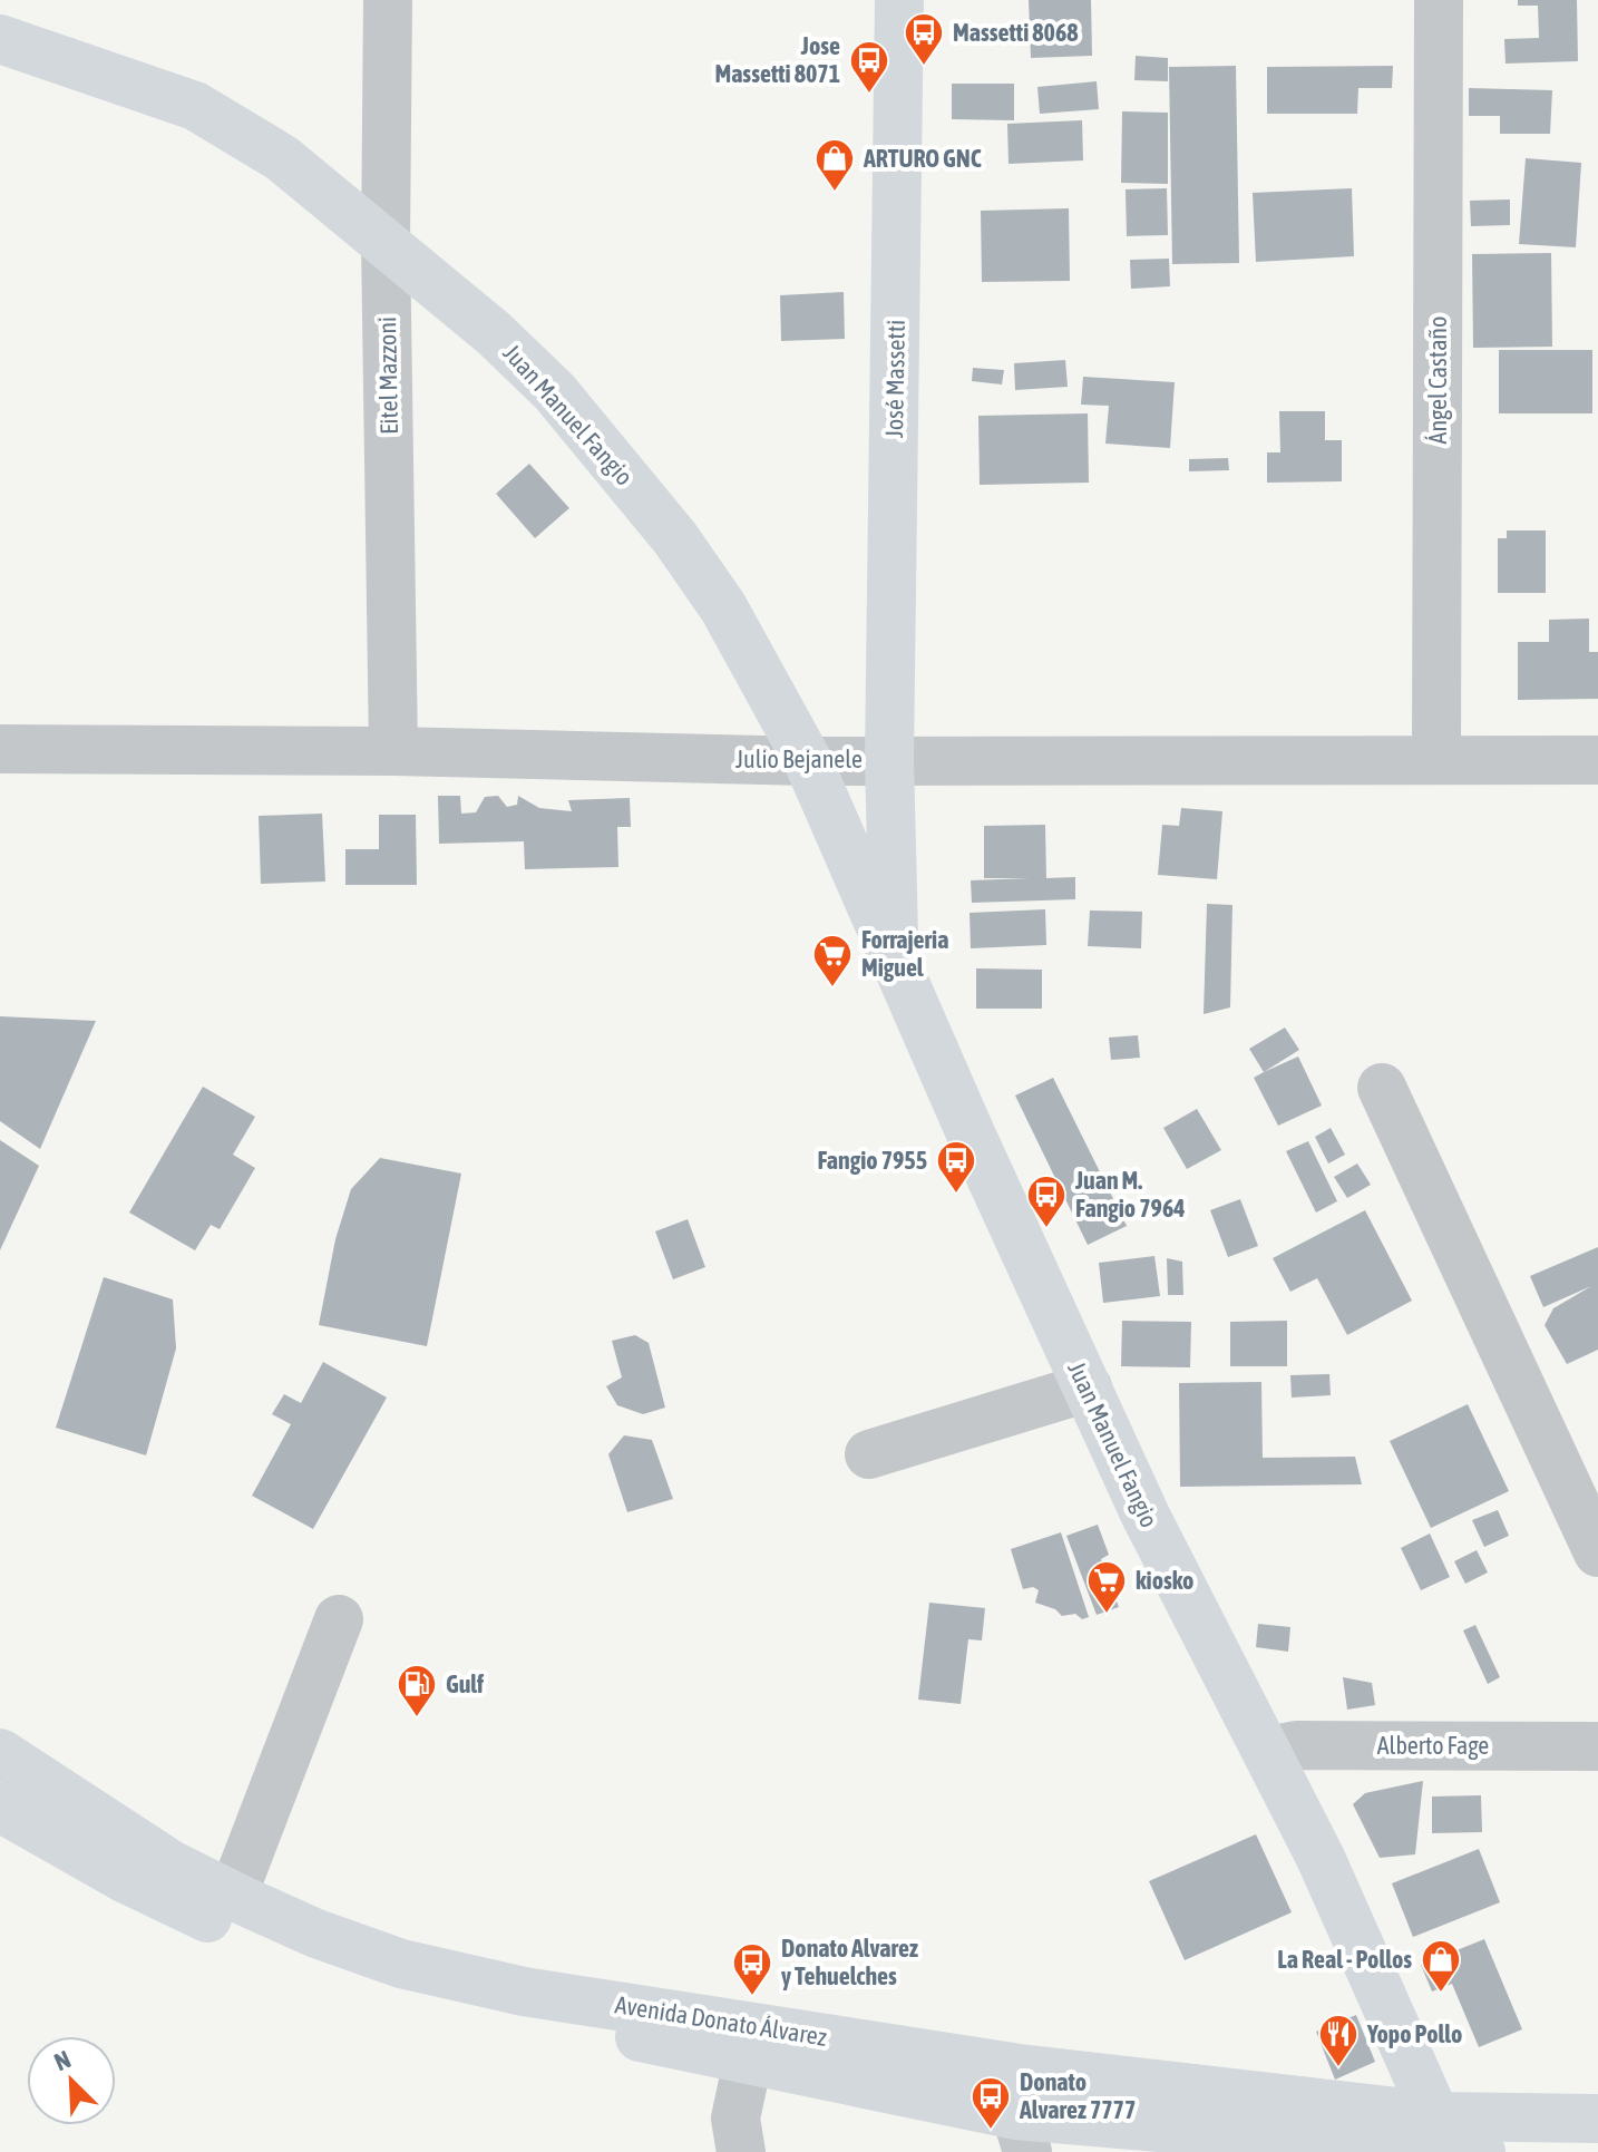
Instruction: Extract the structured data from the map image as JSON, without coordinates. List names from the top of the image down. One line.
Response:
{"streets":{"main road":["José Massetti","Juan Manuel Fangio","Avenida Donato Álvarez"],"street":["Eitel Mazzoni","Ángel Castaño","Julio Bejanele","Alberto Fage"]},"crossings":[["Eitel Mazzoni","Juan Manuel Fangio"],["Eitel Mazzoni","Julio Bejanele"],["José Massetti","Juan Manuel Fangio"],["José Massetti","Julio Bejanele"],["Ángel Castaño","Julio Bejanele"],["Juan Manuel Fangio","Julio Bejanele"],["Juan Manuel Fangio","Alberto Fage"],["Juan Manuel Fangio","Avenida Donato Álvarez"]],"places":{"bus stop":["Massetti 8068","Jose Massetti 8071","Fangio 7955","Juan M. Fangio 7964","Donato Alvarez y Tehuelches","Donato Alvarez 7777"],"shop":["ARTURO GNC","La Real - Pollos"],"supermarket":["Forrajeria Miguel","kiosko"],"fuel station":["Gulf"],"restaurant":["Yopo Pollo"]},"north":"top left"}
